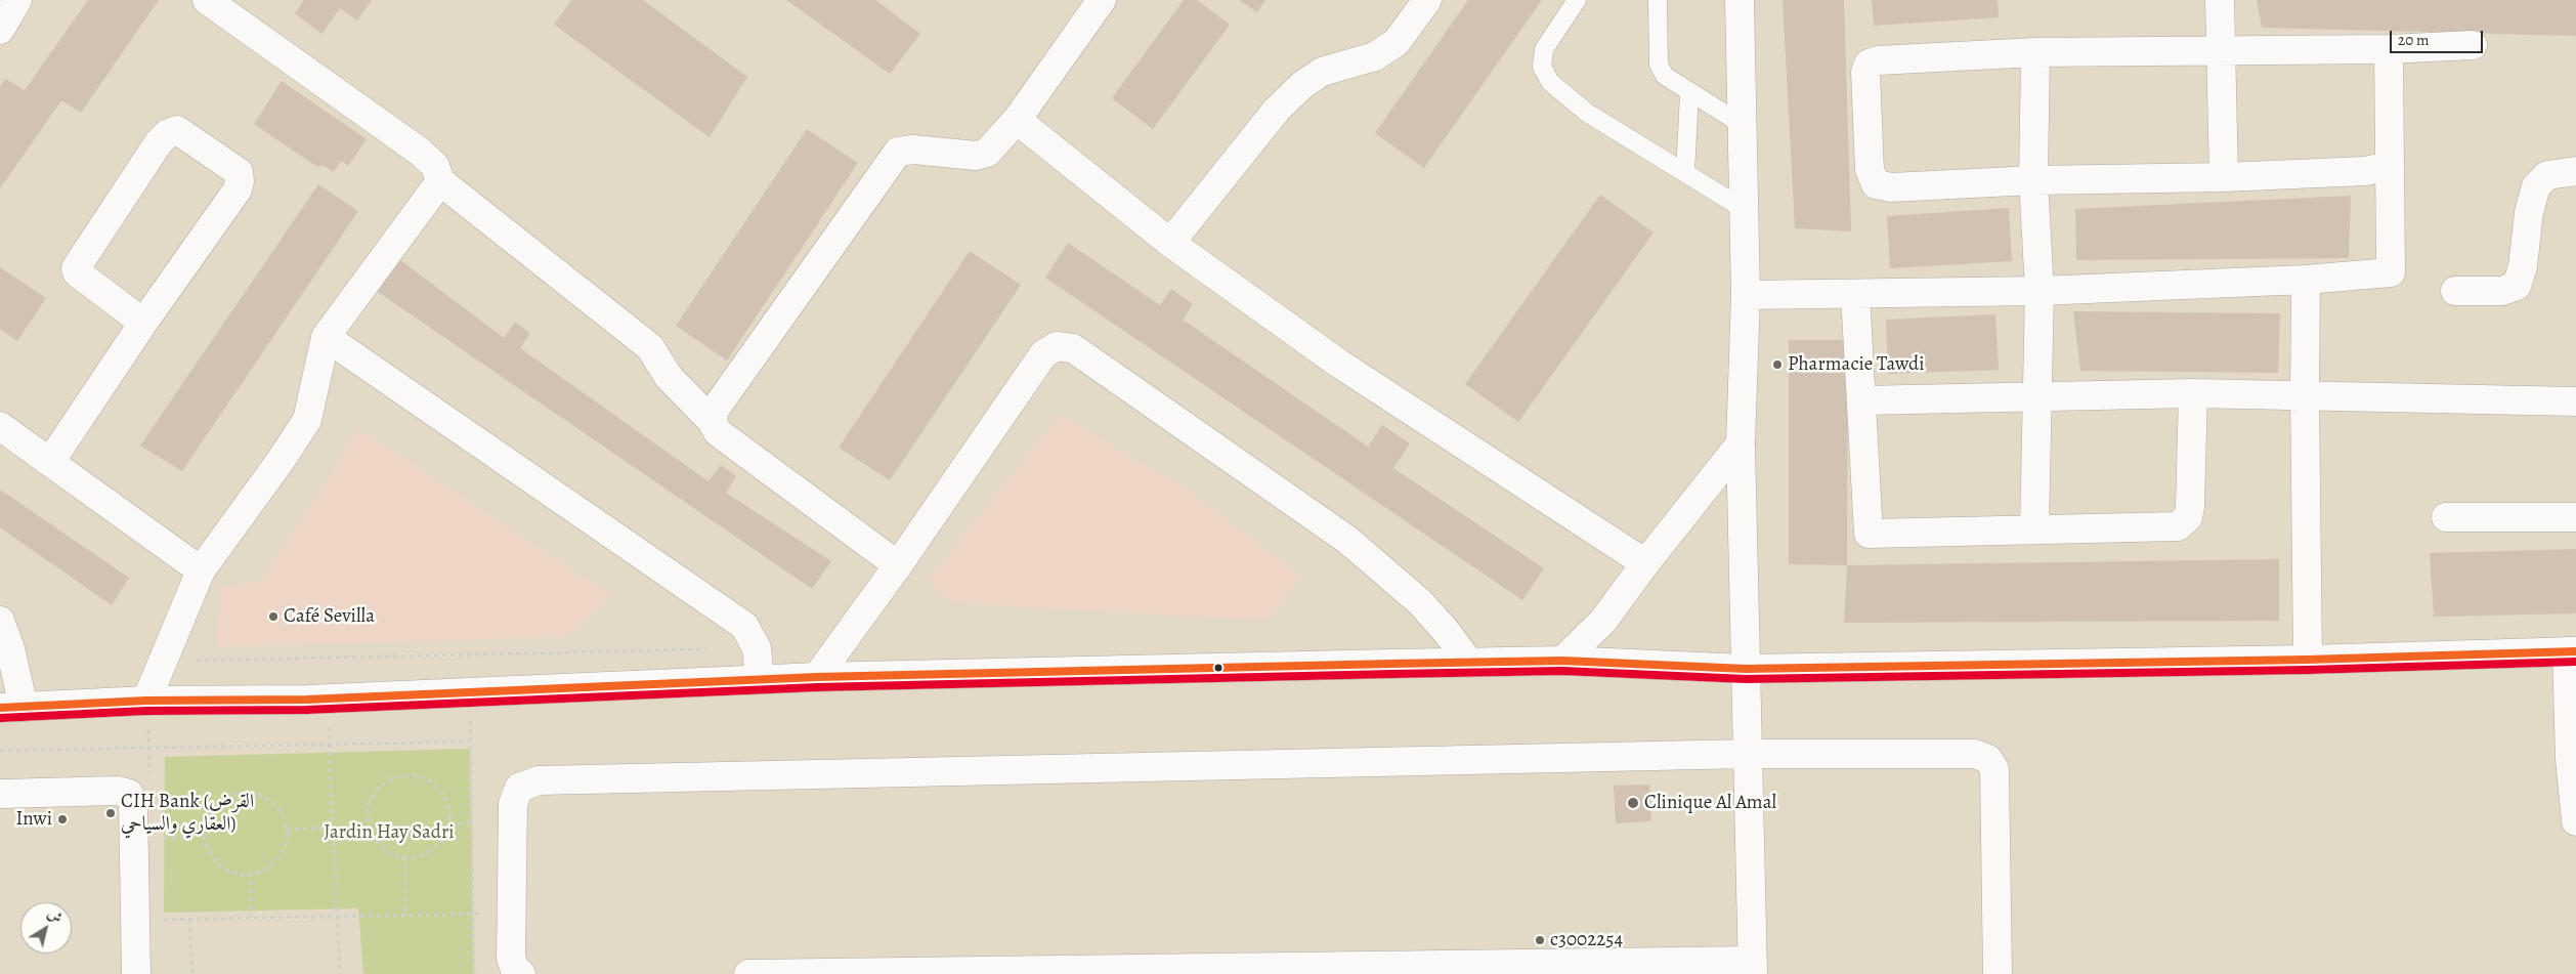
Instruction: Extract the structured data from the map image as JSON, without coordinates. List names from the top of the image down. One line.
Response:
{"parks":["Jardin Hay Sadri"],"places":["Pharmacie Tawdi","Café Sevilla","Clinique Al Amal","CIH Bank (القرض العقاري والسياحي)","Inwi","c3002254"],"scale_bar":"20 m","north":"top right"}
